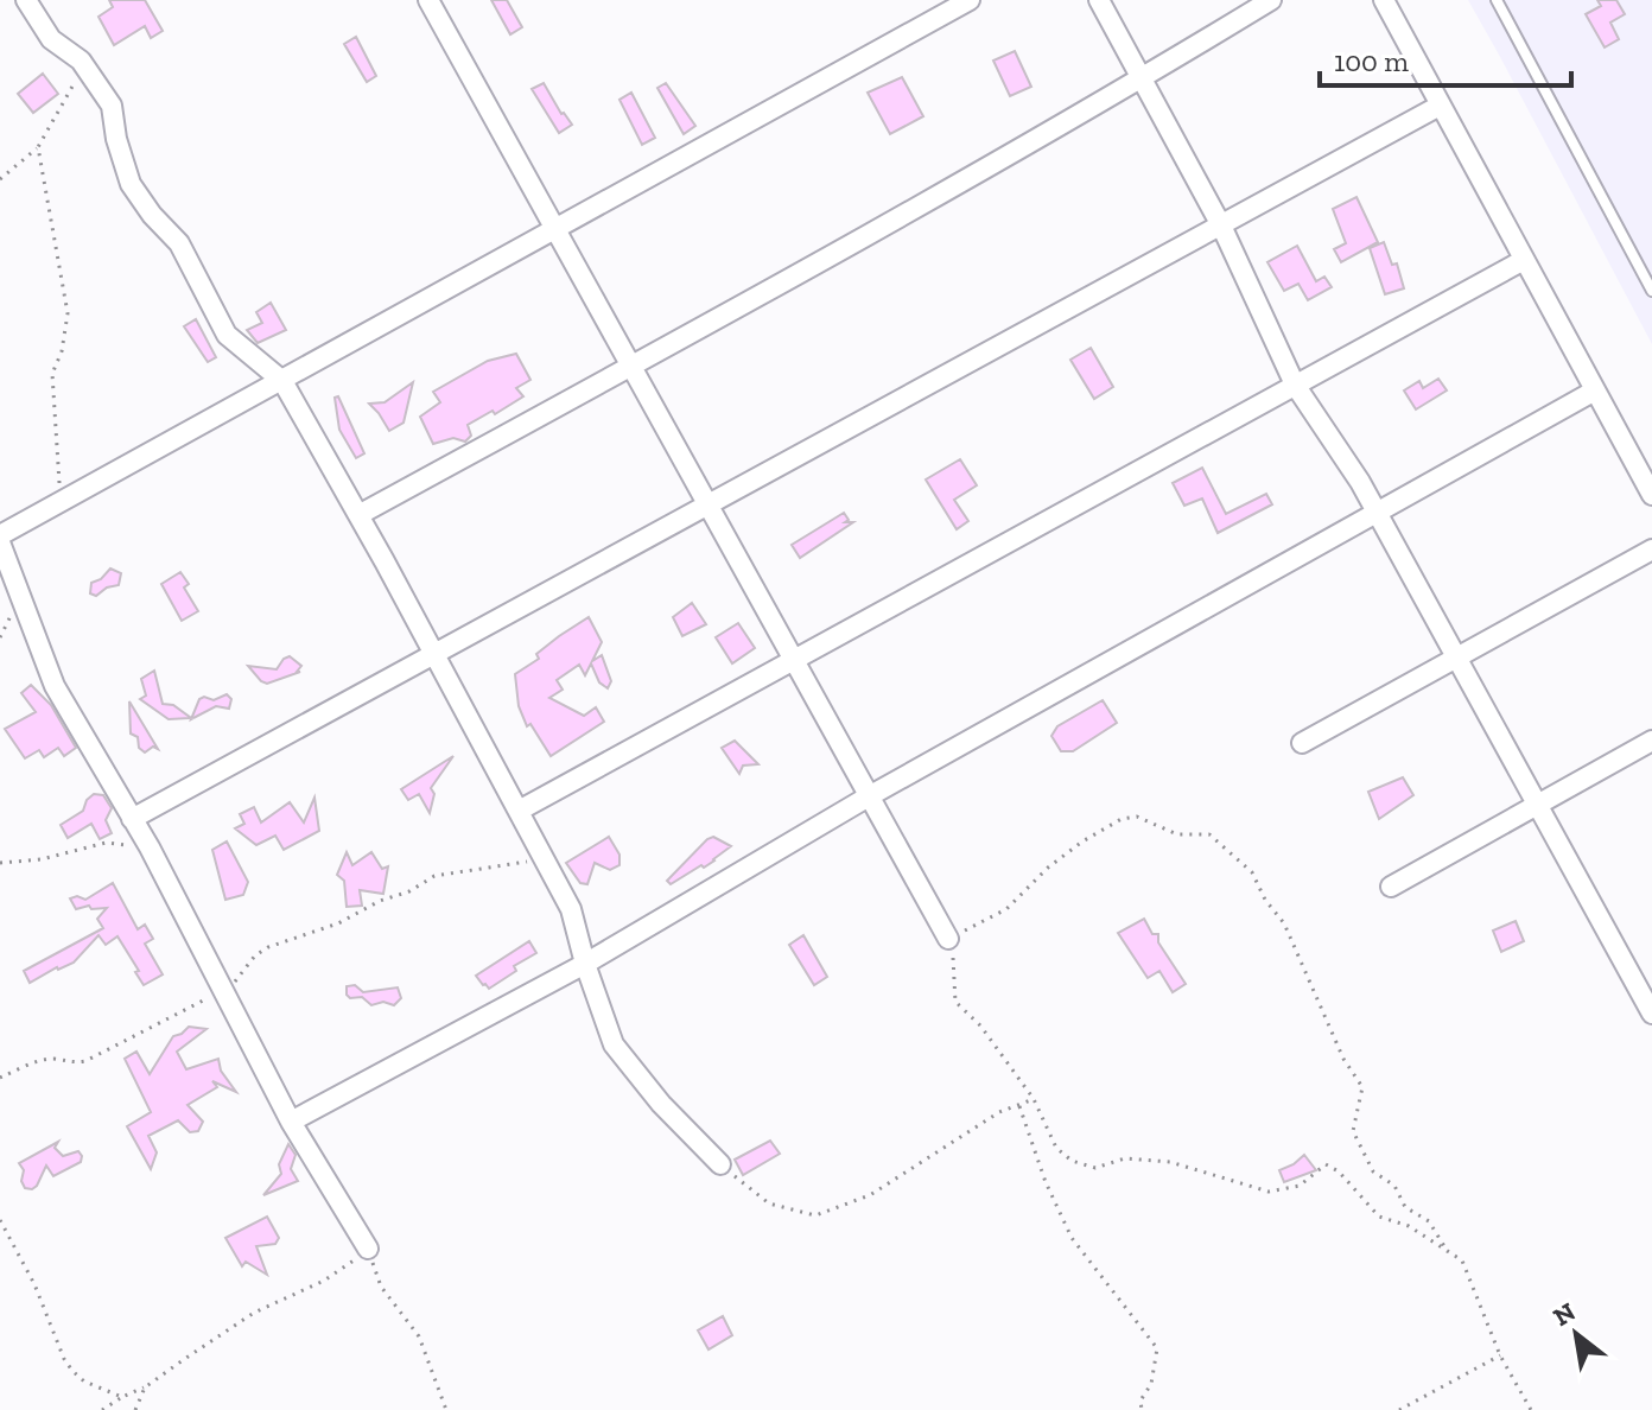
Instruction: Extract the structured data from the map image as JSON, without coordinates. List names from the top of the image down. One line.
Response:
{"scale_bar":"100 m","north":"top left"}
